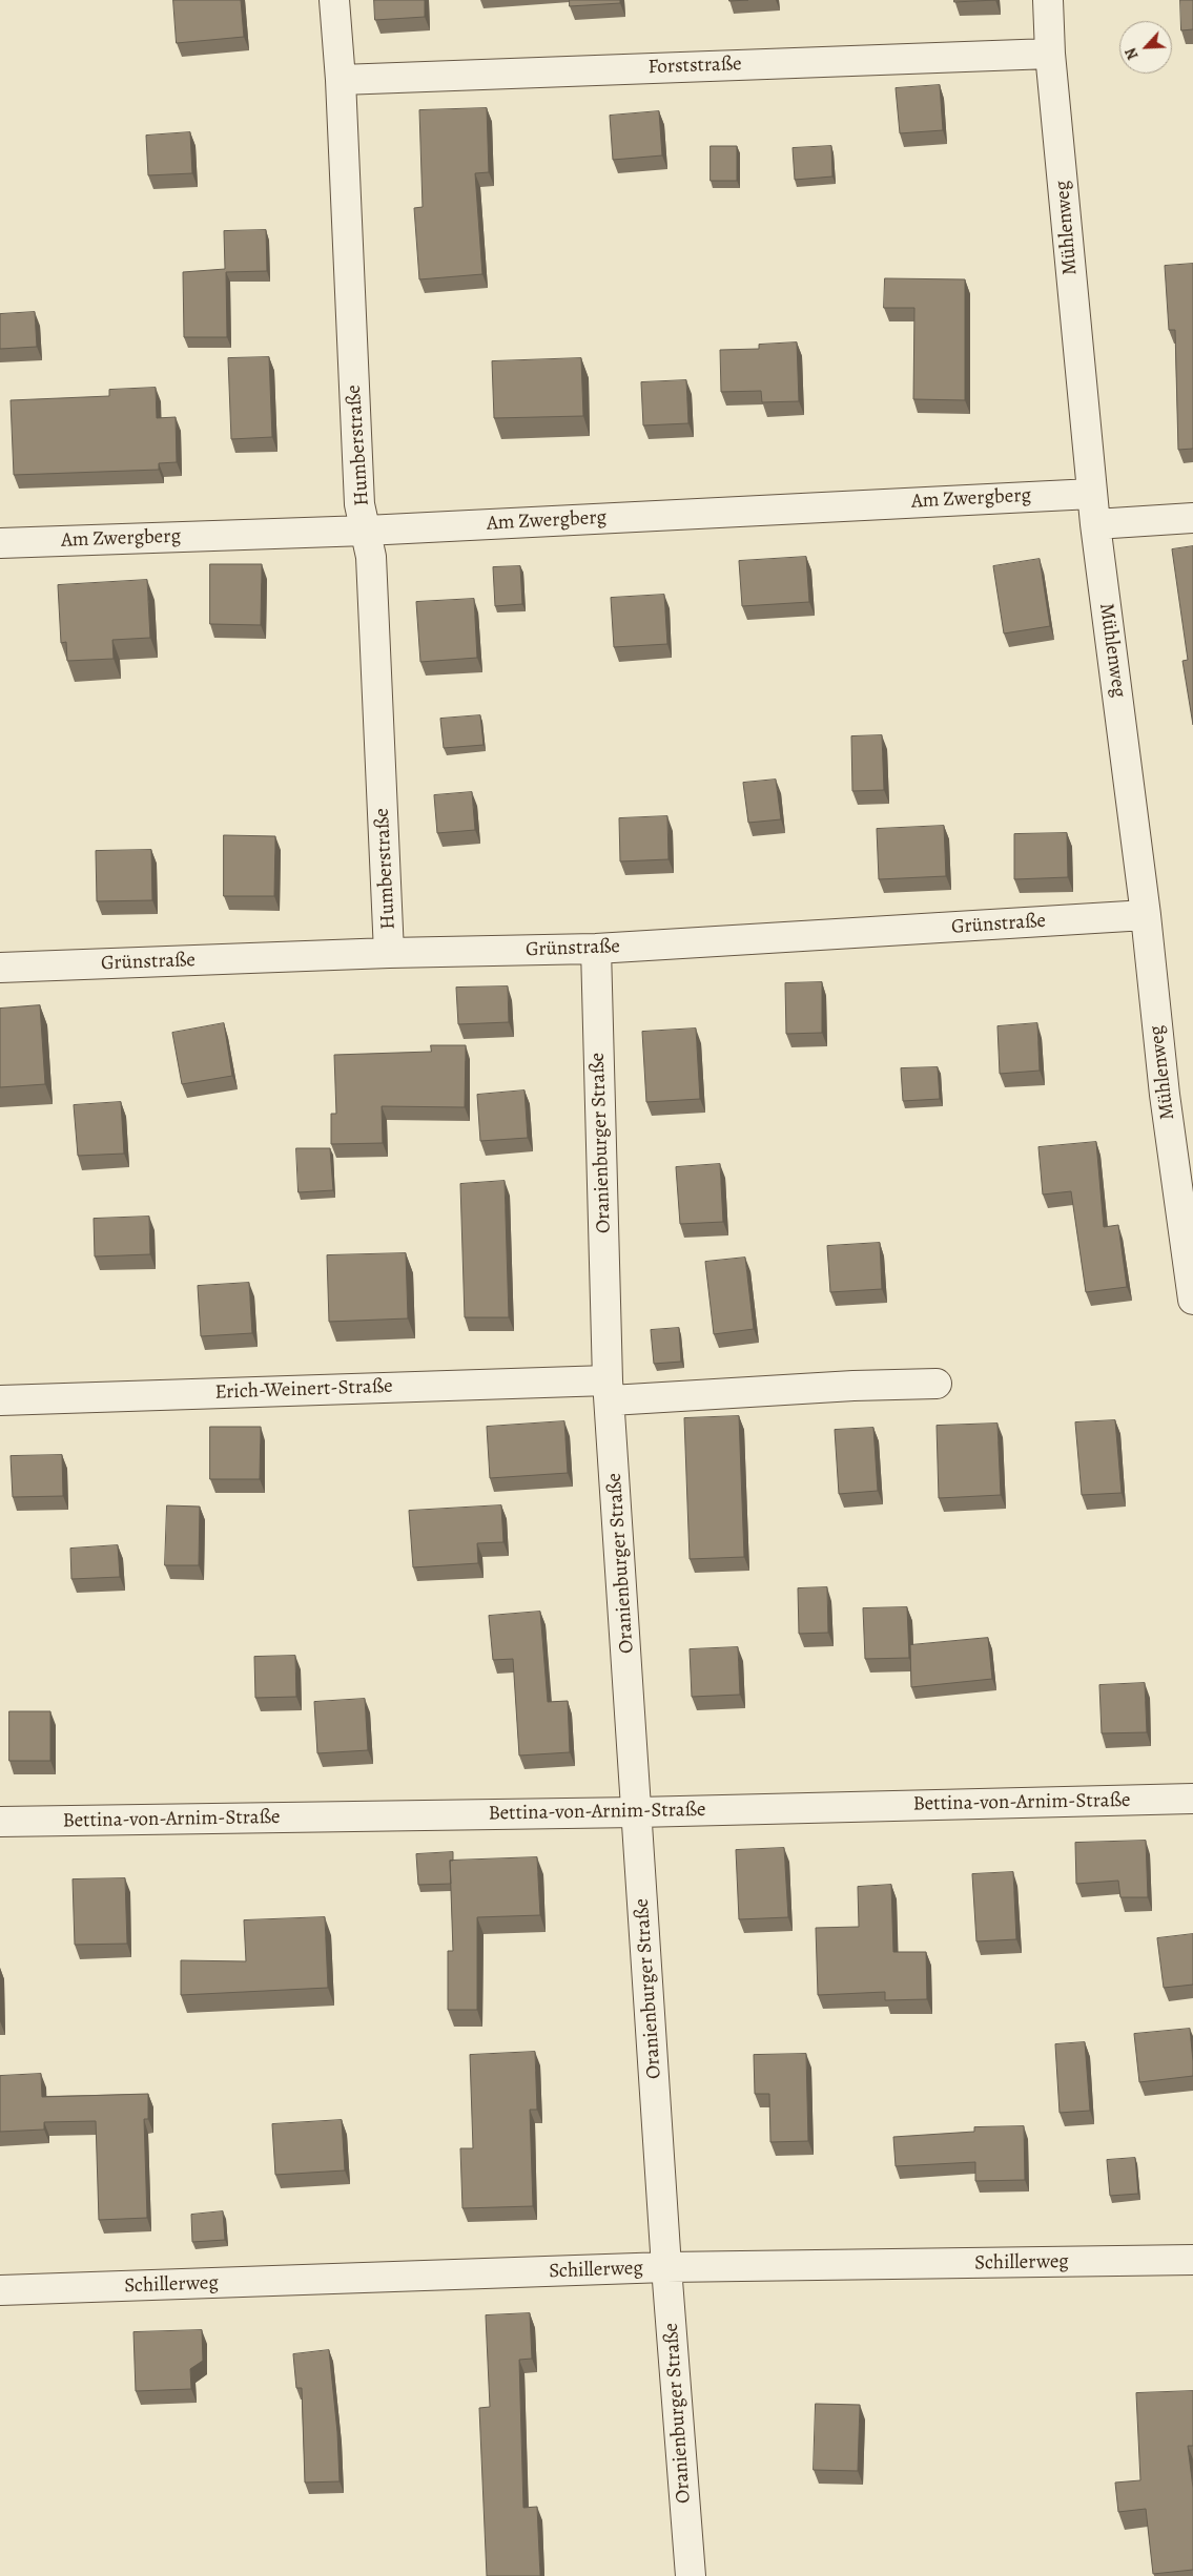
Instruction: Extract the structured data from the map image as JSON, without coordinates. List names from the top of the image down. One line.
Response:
{"streets":{"street":["Forststraße","Mühlenweg","Humberstraße","Am Zwergberg","Grünstraße","Oranienburger Straße","Erich-Weinert-Straße","Bettina-von-Arnim-Straße","Schillerweg"]},"crossings":[["Forststraße","Mühlenweg"],["Forststraße","Humberstraße"],["Mühlenweg","Am Zwergberg"],["Mühlenweg","Grünstraße"],["Humberstraße","Am Zwergberg"],["Humberstraße","Grünstraße"],["Grünstraße","Oranienburger Straße"],["Oranienburger Straße","Erich-Weinert-Straße"],["Oranienburger Straße","Bettina-von-Arnim-Straße"],["Oranienburger Straße","Schillerweg"]],"north":"bottom left"}
